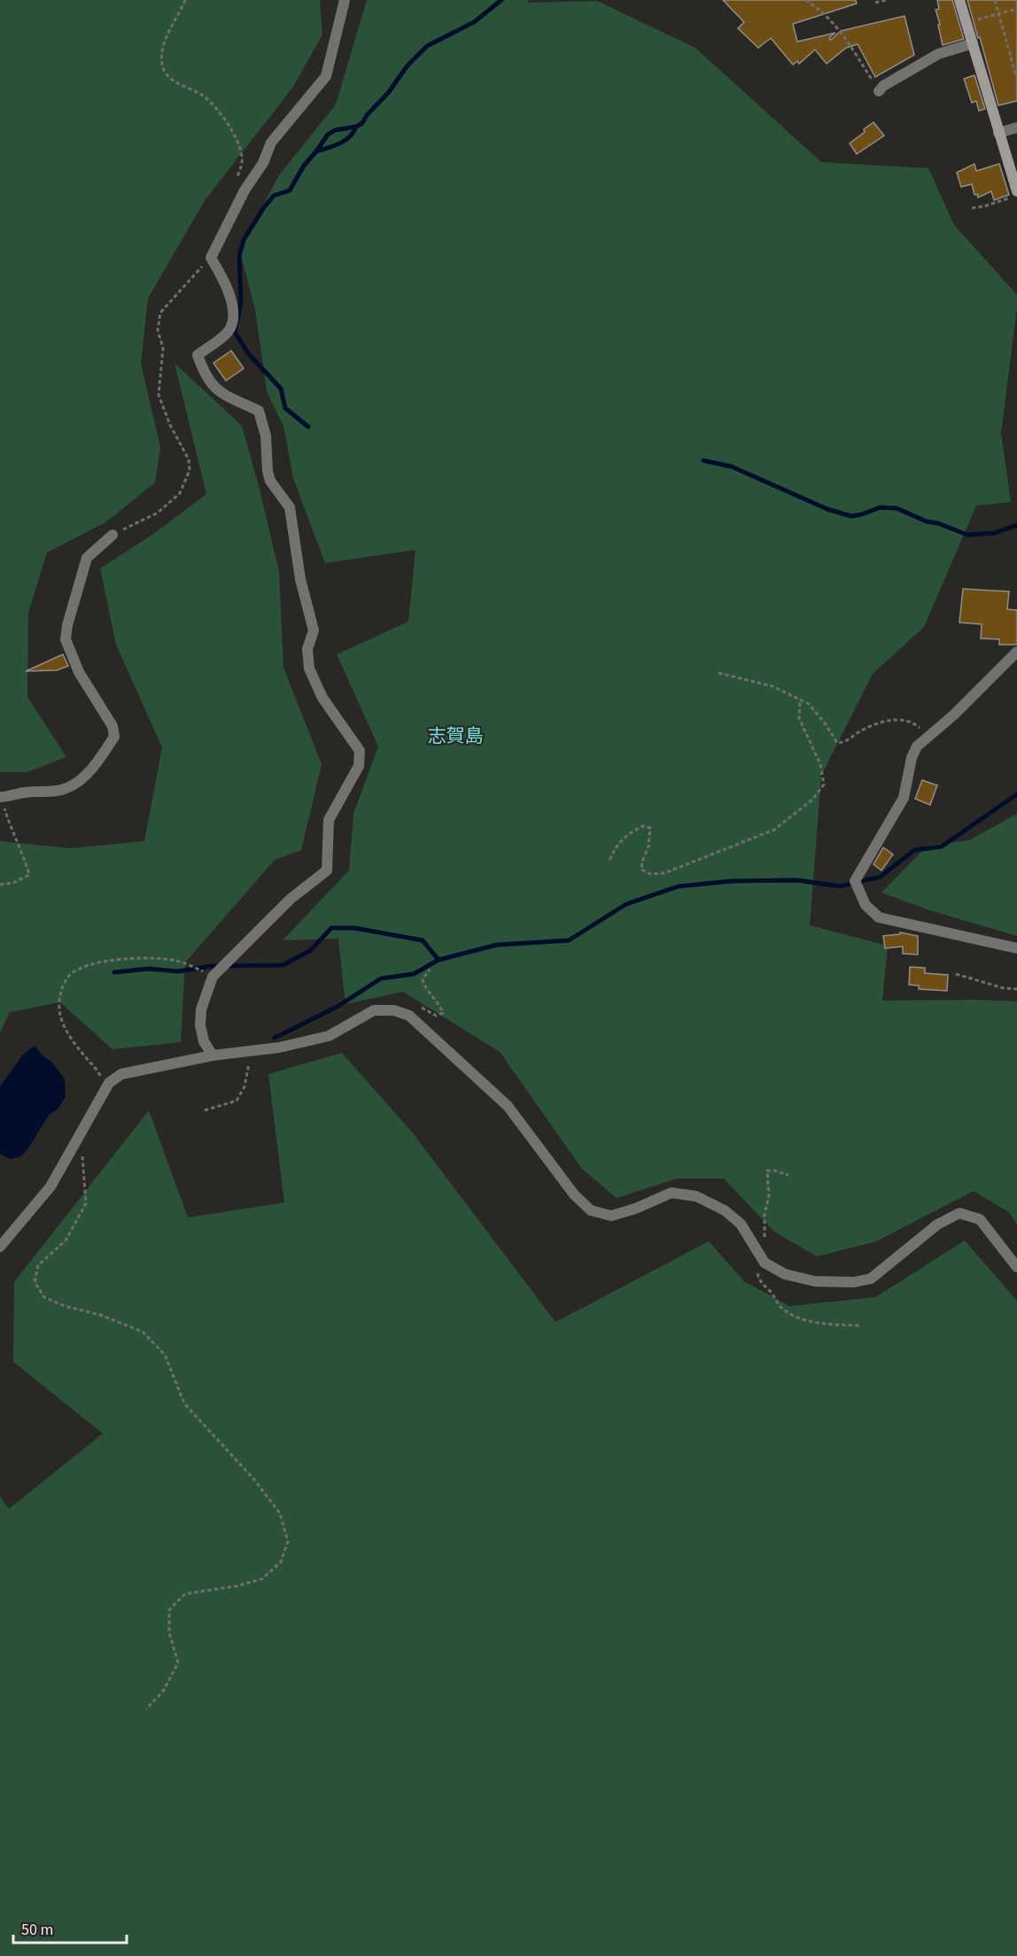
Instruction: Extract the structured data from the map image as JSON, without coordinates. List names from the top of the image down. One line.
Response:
{"districts":["志賀島"],"scale_bar":"50 m"}
